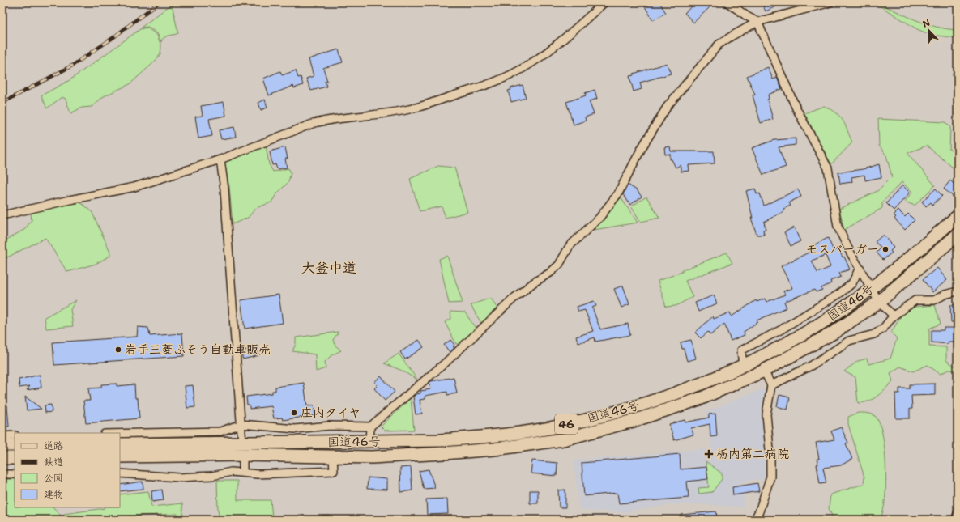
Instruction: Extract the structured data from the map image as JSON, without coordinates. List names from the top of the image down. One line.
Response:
{"streets":{"highway":["国道46号","46"]},"districts":["大釜中道"],"places":{"other":["モスバーガー","岩手三菱ふそう自動車販売","庄内タイヤ"],"health":["栃内第二病院"]},"legend":["道路","鉄道","公園","建物"],"north":"top"}
